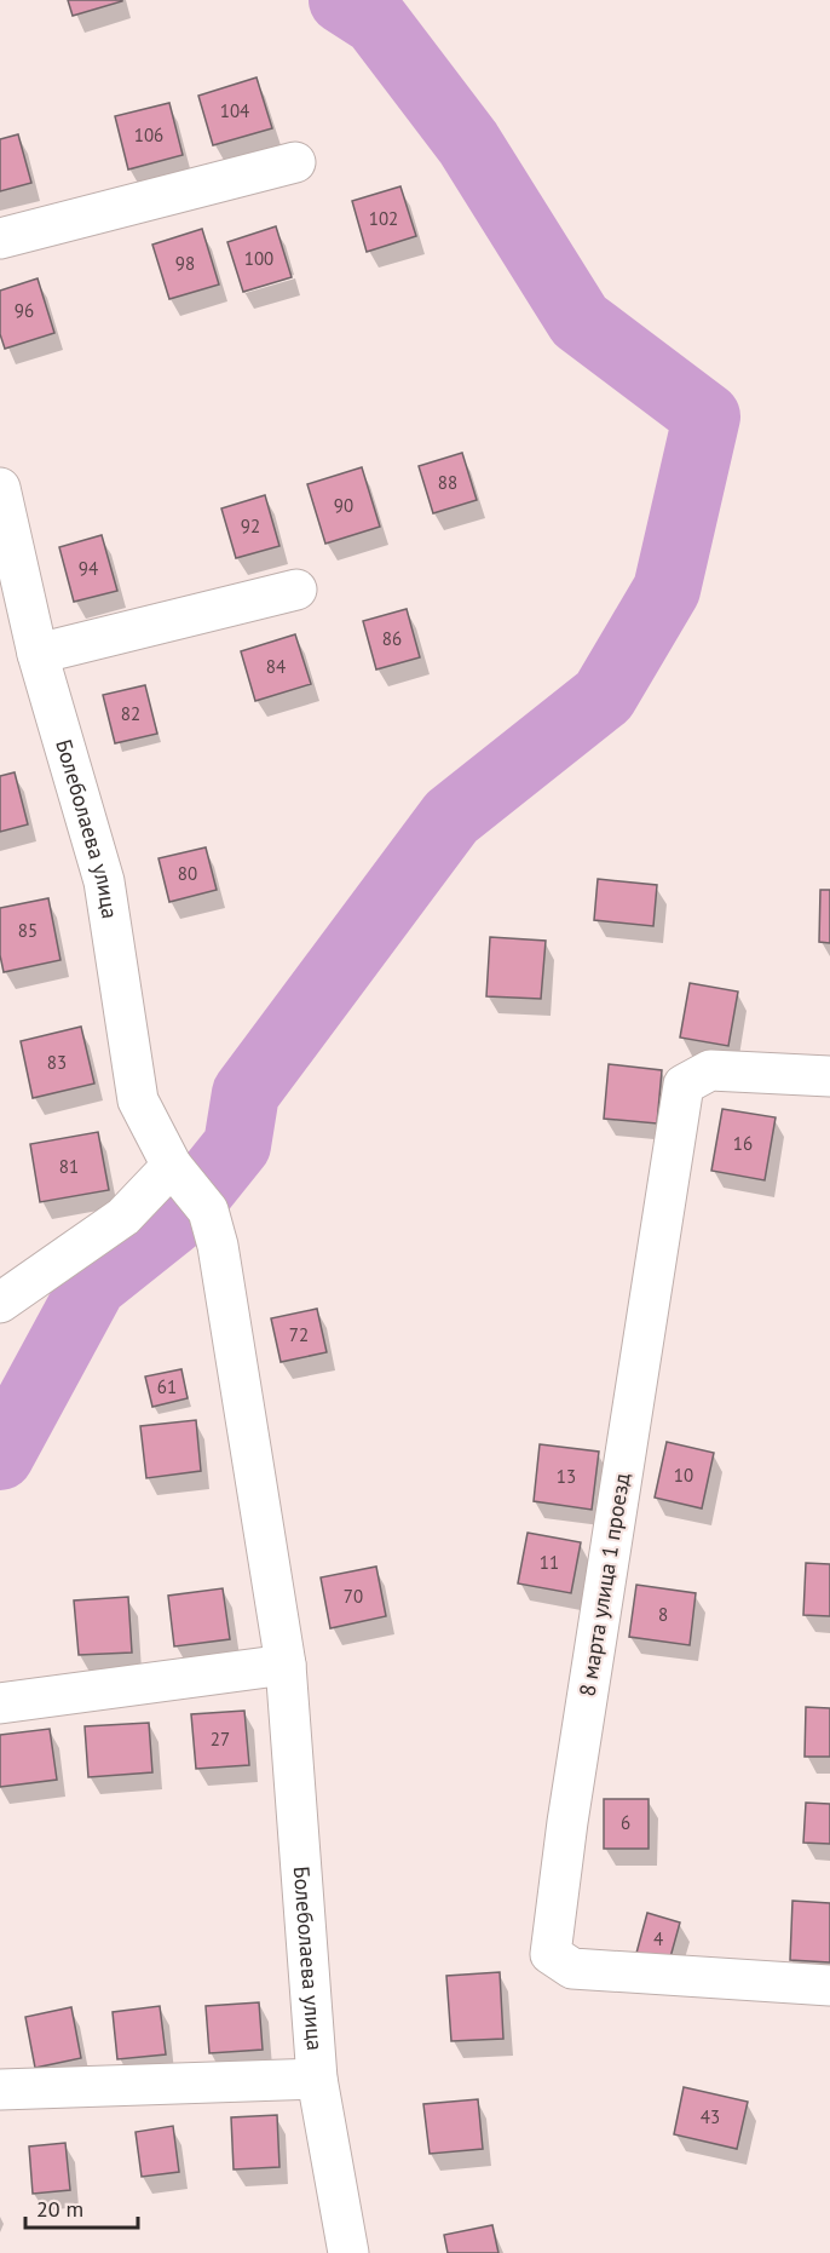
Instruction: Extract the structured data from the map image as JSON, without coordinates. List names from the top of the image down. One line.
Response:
{"streets":{"street":["Болеболаева улица","8 марта улица 1 проезд"]},"house_numbers":["104","106","102","100","98","96","88","90","92","94","86","84","82","80","85","83","16","81","72","61","10","13","11","70","8","27","6","4","43"],"scale_bar":"20 m"}
